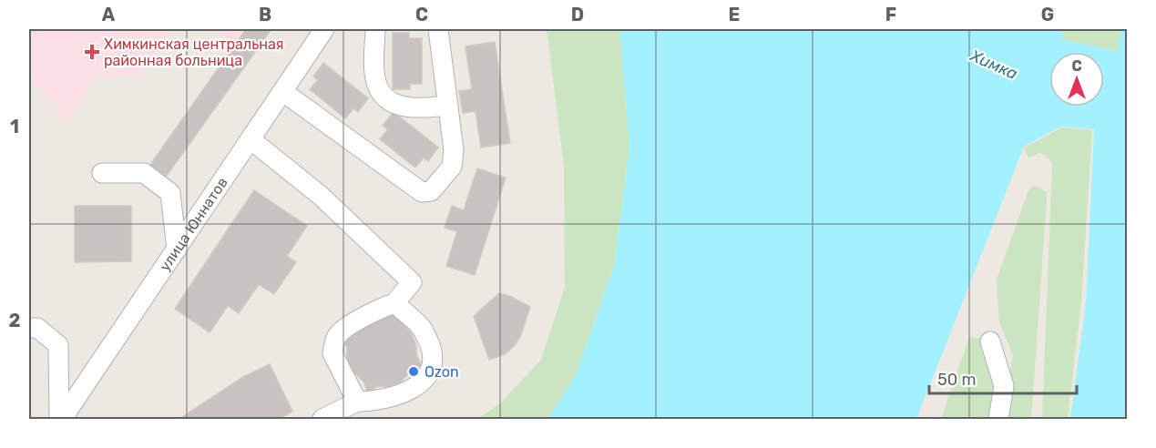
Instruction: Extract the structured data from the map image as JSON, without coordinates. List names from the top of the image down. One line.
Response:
{"streets":{"street":["улица Юннатов"]},"water":["Химка"],"places":{"health":["Химкинская центральная районная больница"],"other":["Ozon"]},"scale_bar":"50 m","north":"top","grid":{"columns":["A","B","C","D","E","F","G"],"rows":["1","2"]}}
